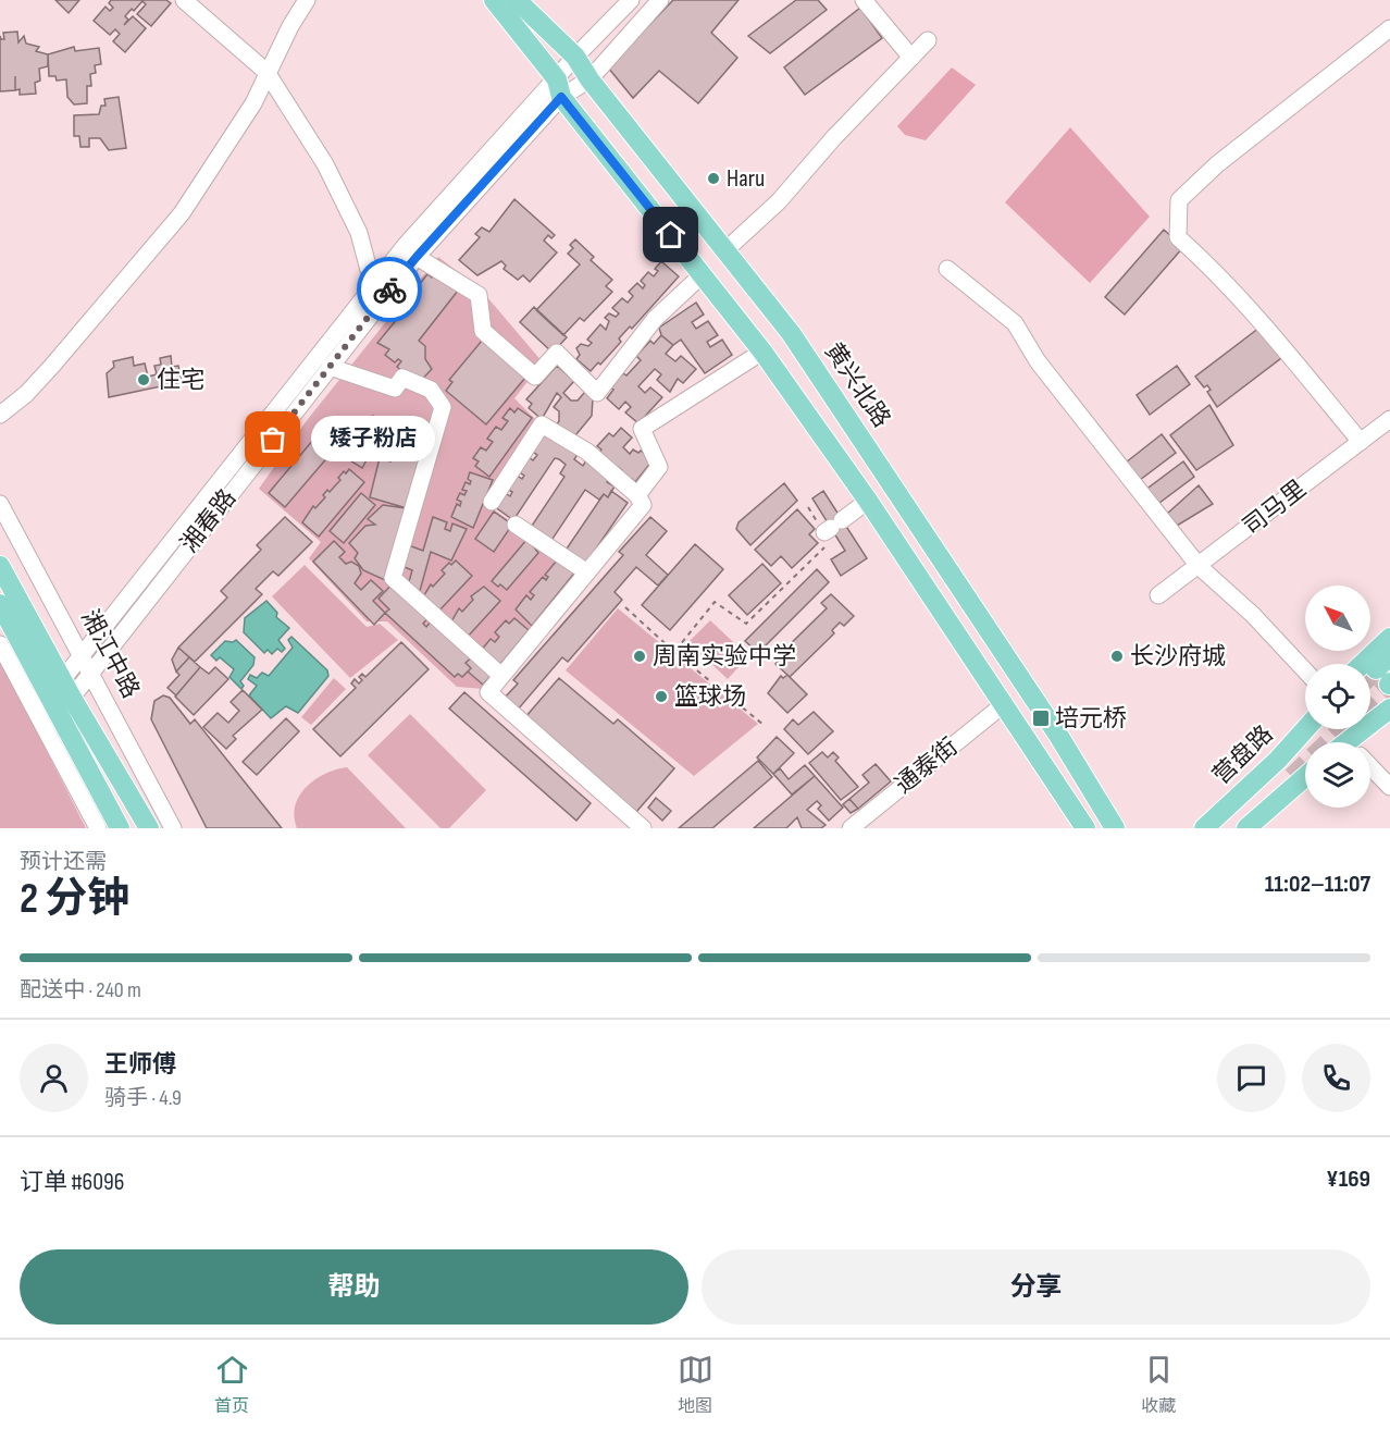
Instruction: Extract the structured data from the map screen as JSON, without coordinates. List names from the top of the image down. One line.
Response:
{"streets":{"main road":["黄兴北路","营盘路"],"street":["司马里","湘春路","湘江中路","通泰街"]},"crossings":[["黄兴北路","湘春路"],["湘春路","湘江中路"]],"places":{"other":["Haru","住宅","矮子粉店","周南实验中学","长沙府城","篮球场"],"transit":["培元桥"]},"north":"top left","page":{"bubble":"矮子粉店","heading":["2 分钟","预计还需","11:02–11:07"],"panel":["王师傅","骑手 · 4.9","订单 #6096","¥169"],"bar":"配送中 · 240 m","buttons":["帮助","分享"],"tabs":["首页","地图","收藏"]}}
